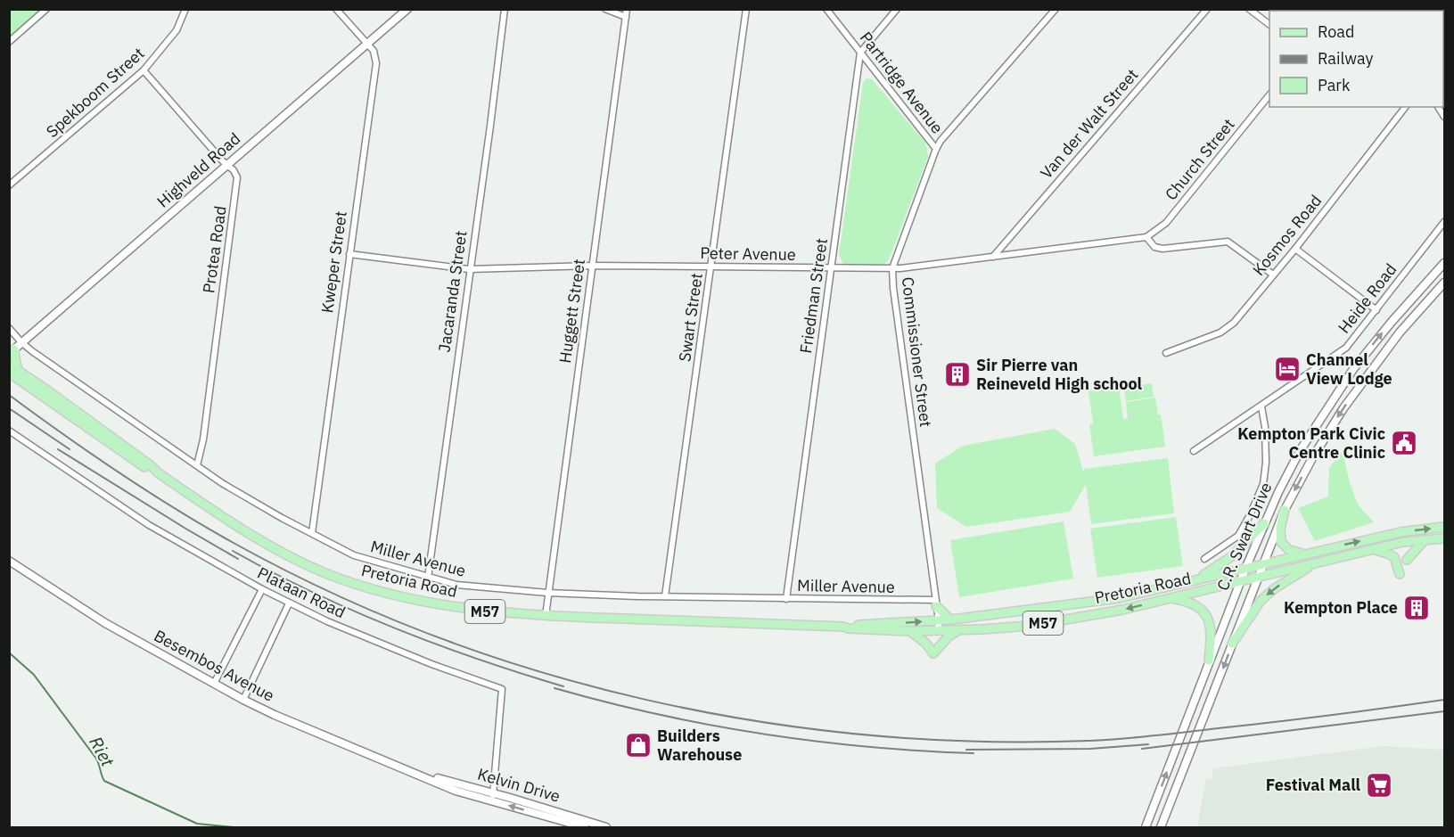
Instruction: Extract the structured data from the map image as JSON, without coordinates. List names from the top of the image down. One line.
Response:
{"streets":{"main road":["Highveld Road","C.R. Swart Drive","Pretoria Road","M57","Besembos Avenue","Kelvin Drive"],"street":["Partridge Avenue","Spekboom Street","Van der Walt Street","Church Street","Kosmos Road","Protea Road","Peter Avenue","Kweper Street","Jacaranda Street","Friedman Street","Heide Road","Huggett Street","Swart Street","Commissioner Street","Miller Avenue","Plataan Road"]},"crossings":[["Partridge Avenue","Friedman Street"],["Partridge Avenue","Commissioner Street"],["Spekboom Street","Protea Road"],["Van der Walt Street","Peter Avenue"],["Church Street","Peter Avenue"],["Highveld Road","Protea Road"],["Highveld Road","Kweper Street"],["Highveld Road","Miller Avenue"],["Highveld Road","M57"],["Protea Road","Miller Avenue"],["Peter Avenue","Kweper Street"],["Peter Avenue","Jacaranda Street"],["Peter Avenue","Friedman Street"],["Peter Avenue","Huggett Street"],["Peter Avenue","Swart Street"],["Peter Avenue","Commissioner Street"],["Kweper Street","Miller Avenue"],["Jacaranda Street","Miller Avenue"],["Friedman Street","Miller Avenue"],["Huggett Street","Miller Avenue"],["Huggett Street","Pretoria Road"],["Swart Street","Miller Avenue"],["Commissioner Street","Miller Avenue"],["Commissioner Street","Pretoria Road"],["C.R. Swart Drive","Pretoria Road"],["Miller Avenue","M57"],["Plataan Road","Kelvin Drive"],["Besembos Avenue","Kelvin Drive"]],"water":["Riet"],"places":{"hotel":["Channel View Lodge"],"building":["Sir Pierre van Reineveld High school","Kempton Place"],"public building":["Kempton Park Civic Centre Clinic"],"shop":["Builders Warehouse"],"supermarket":["Festival Mall"]},"legend":["Road","Railway","Park"]}
